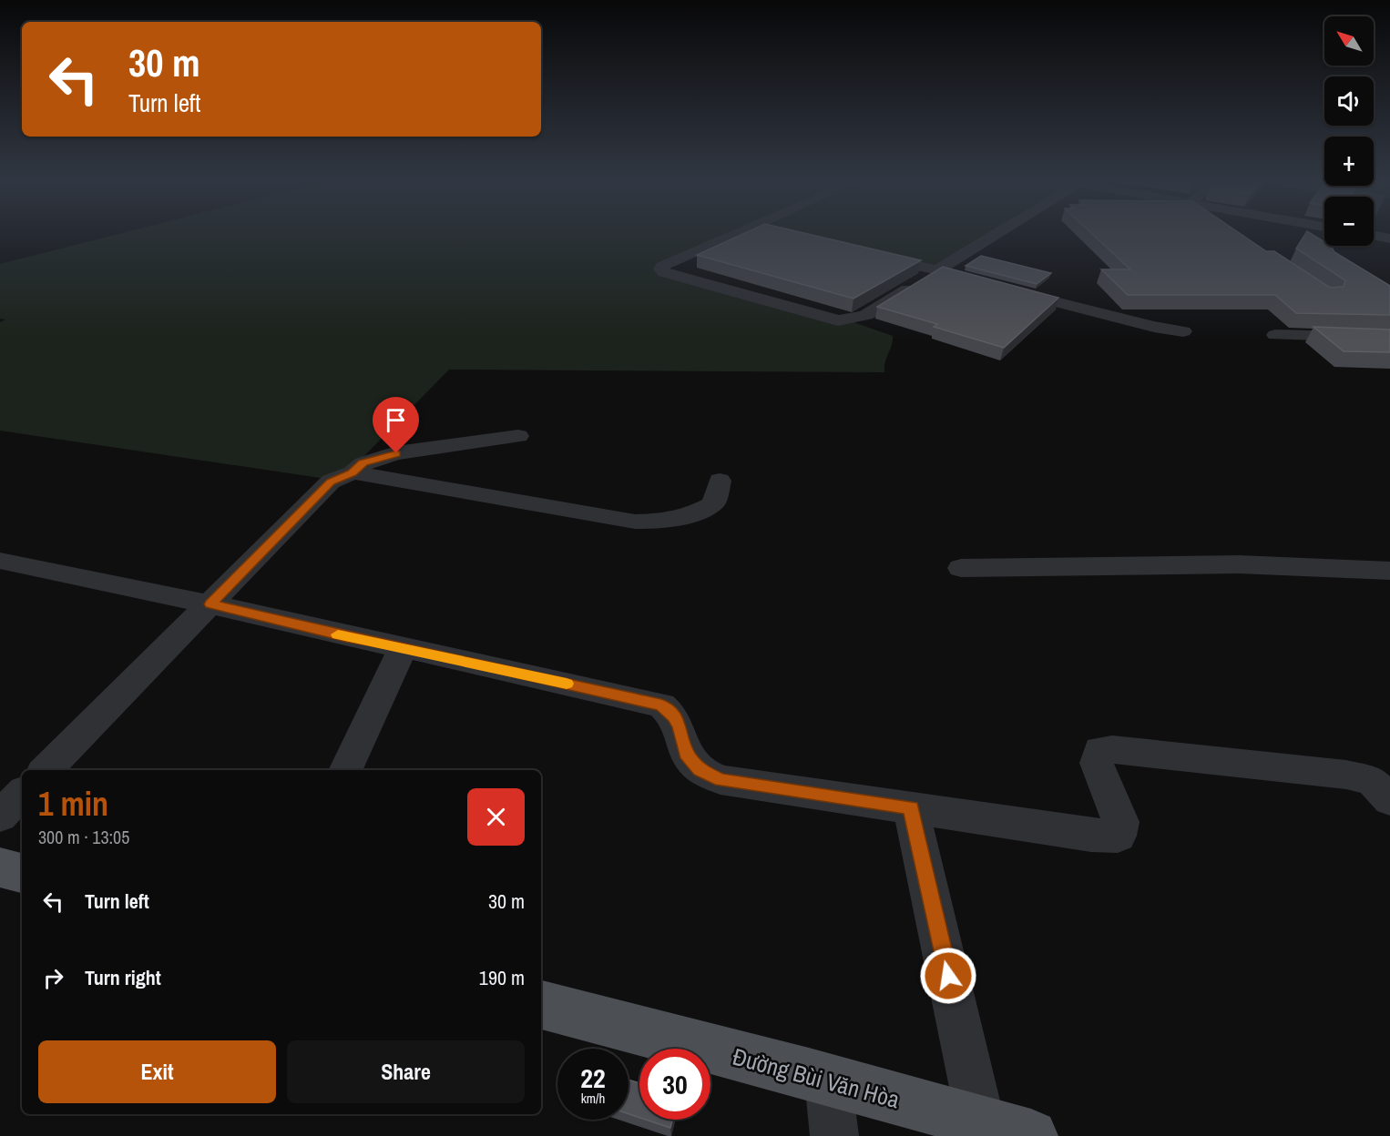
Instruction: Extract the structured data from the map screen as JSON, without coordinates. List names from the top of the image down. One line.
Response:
{"streets":{"main road":["Đường Bùi Văn Hòa"]},"north":"top left","page":{"map_buttons":["+","−"],"turn":["30 m","Turn left"],"heading":["1 min","300 m · 13:05"],"list":[{"name":"Turn left","value":"30 m"},{"name":"Turn right","value":"190 m"}],"buttons":["Exit","Share"],"speed":"22 km/h","limit":"30"}}
